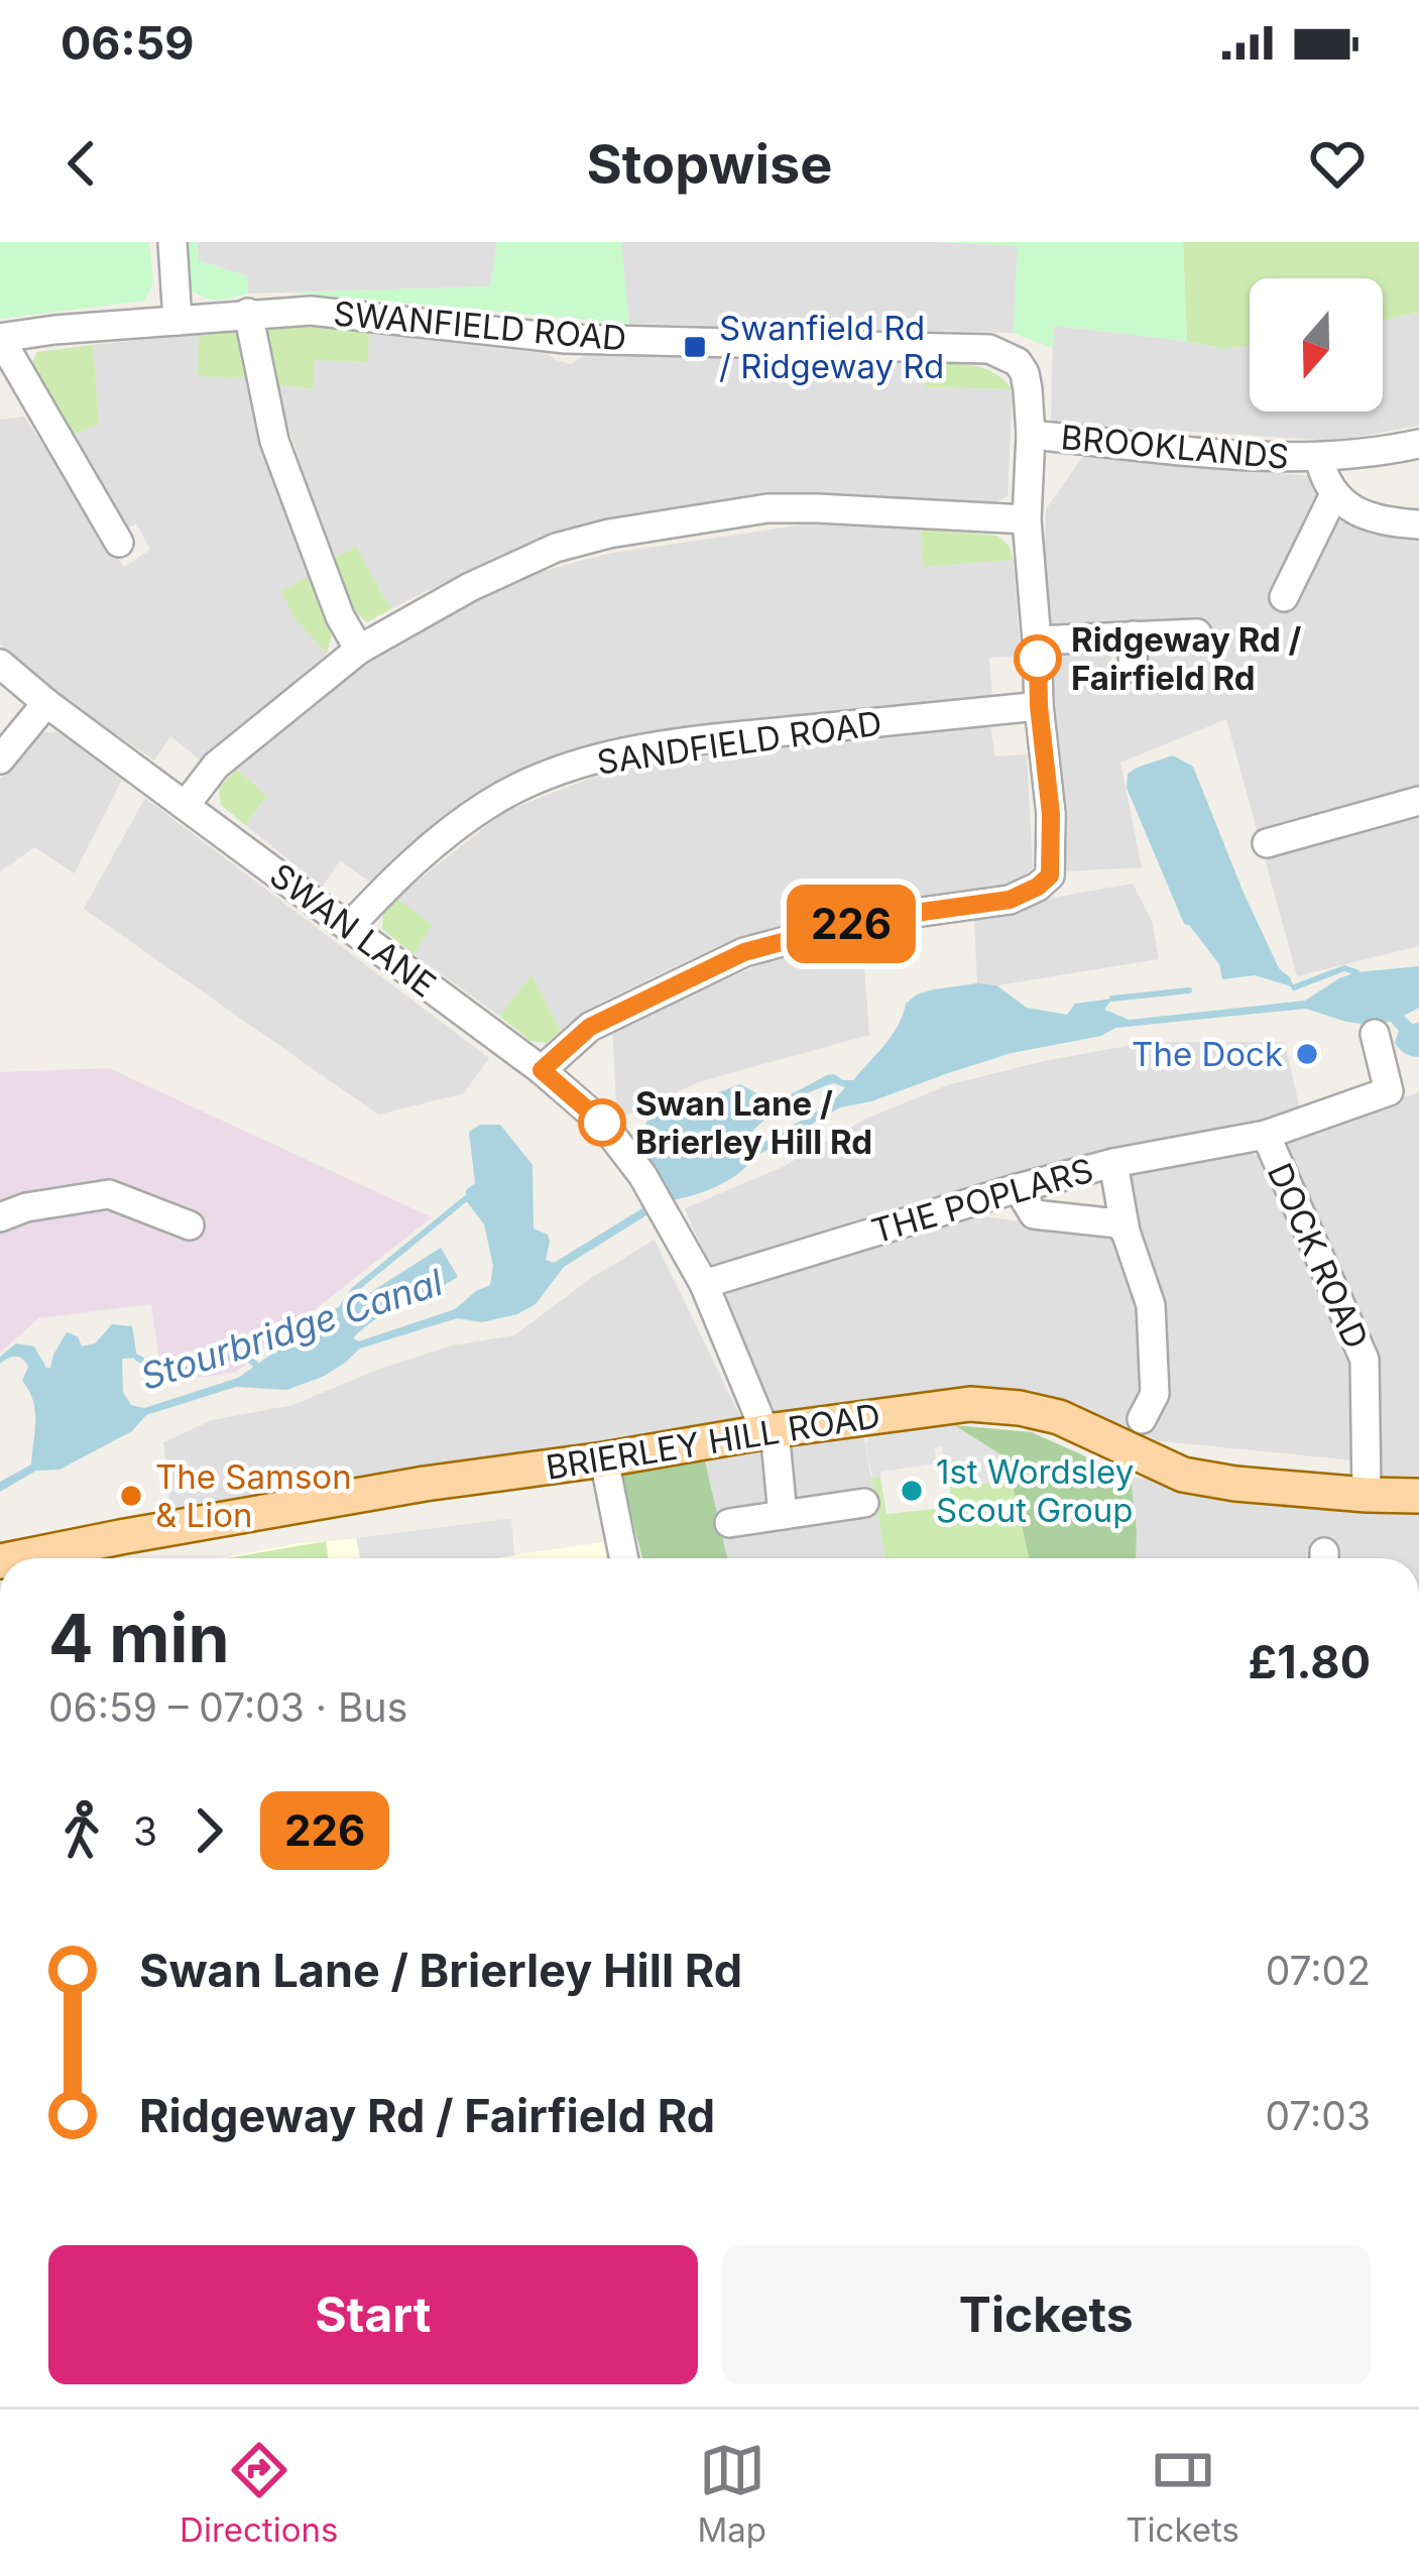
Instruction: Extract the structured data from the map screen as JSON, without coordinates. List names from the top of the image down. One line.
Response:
{"streets":{"main road":["BRIERLEY HILL ROAD"],"street":["SWANFIELD ROAD","BROOKLANDS","SANDFIELD ROAD","SWAN LANE","THE POPLARS","DOCK ROAD"]},"crossings":[["SWANFIELD ROAD","BROOKLANDS"],["SANDFIELD ROAD","SWAN LANE"],["SWAN LANE","THE POPLARS"],["THE POPLARS","DOCK ROAD"],["DOCK ROAD","BRIERLEY HILL ROAD"]],"water":["Stourbridge Canal"],"places":{"transit":["Swanfield Rd / Ridgeway Rd"],"other":["Ridgeway Rd / Fairfield Rd","The Dock","Swan Lane / Brierley Hill Rd","1st Wordsley Scout Group","The Samson & Lion"]},"lines":["bus line 226"],"north":"bottom","page":{"status":"06:59","header":"Stopwise","on_map":"226","heading":["4 min","06:59 – 07:03 · Bus","£1.80"],"legs":["3","226"],"list":[{"name":"Swan Lane / Brierley Hill Rd","value":"07:02"},{"name":"Ridgeway Rd / Fairfield Rd","value":"07:03"}],"buttons":["Start","Tickets"],"tabs":["Directions","Map","Tickets"]}}
